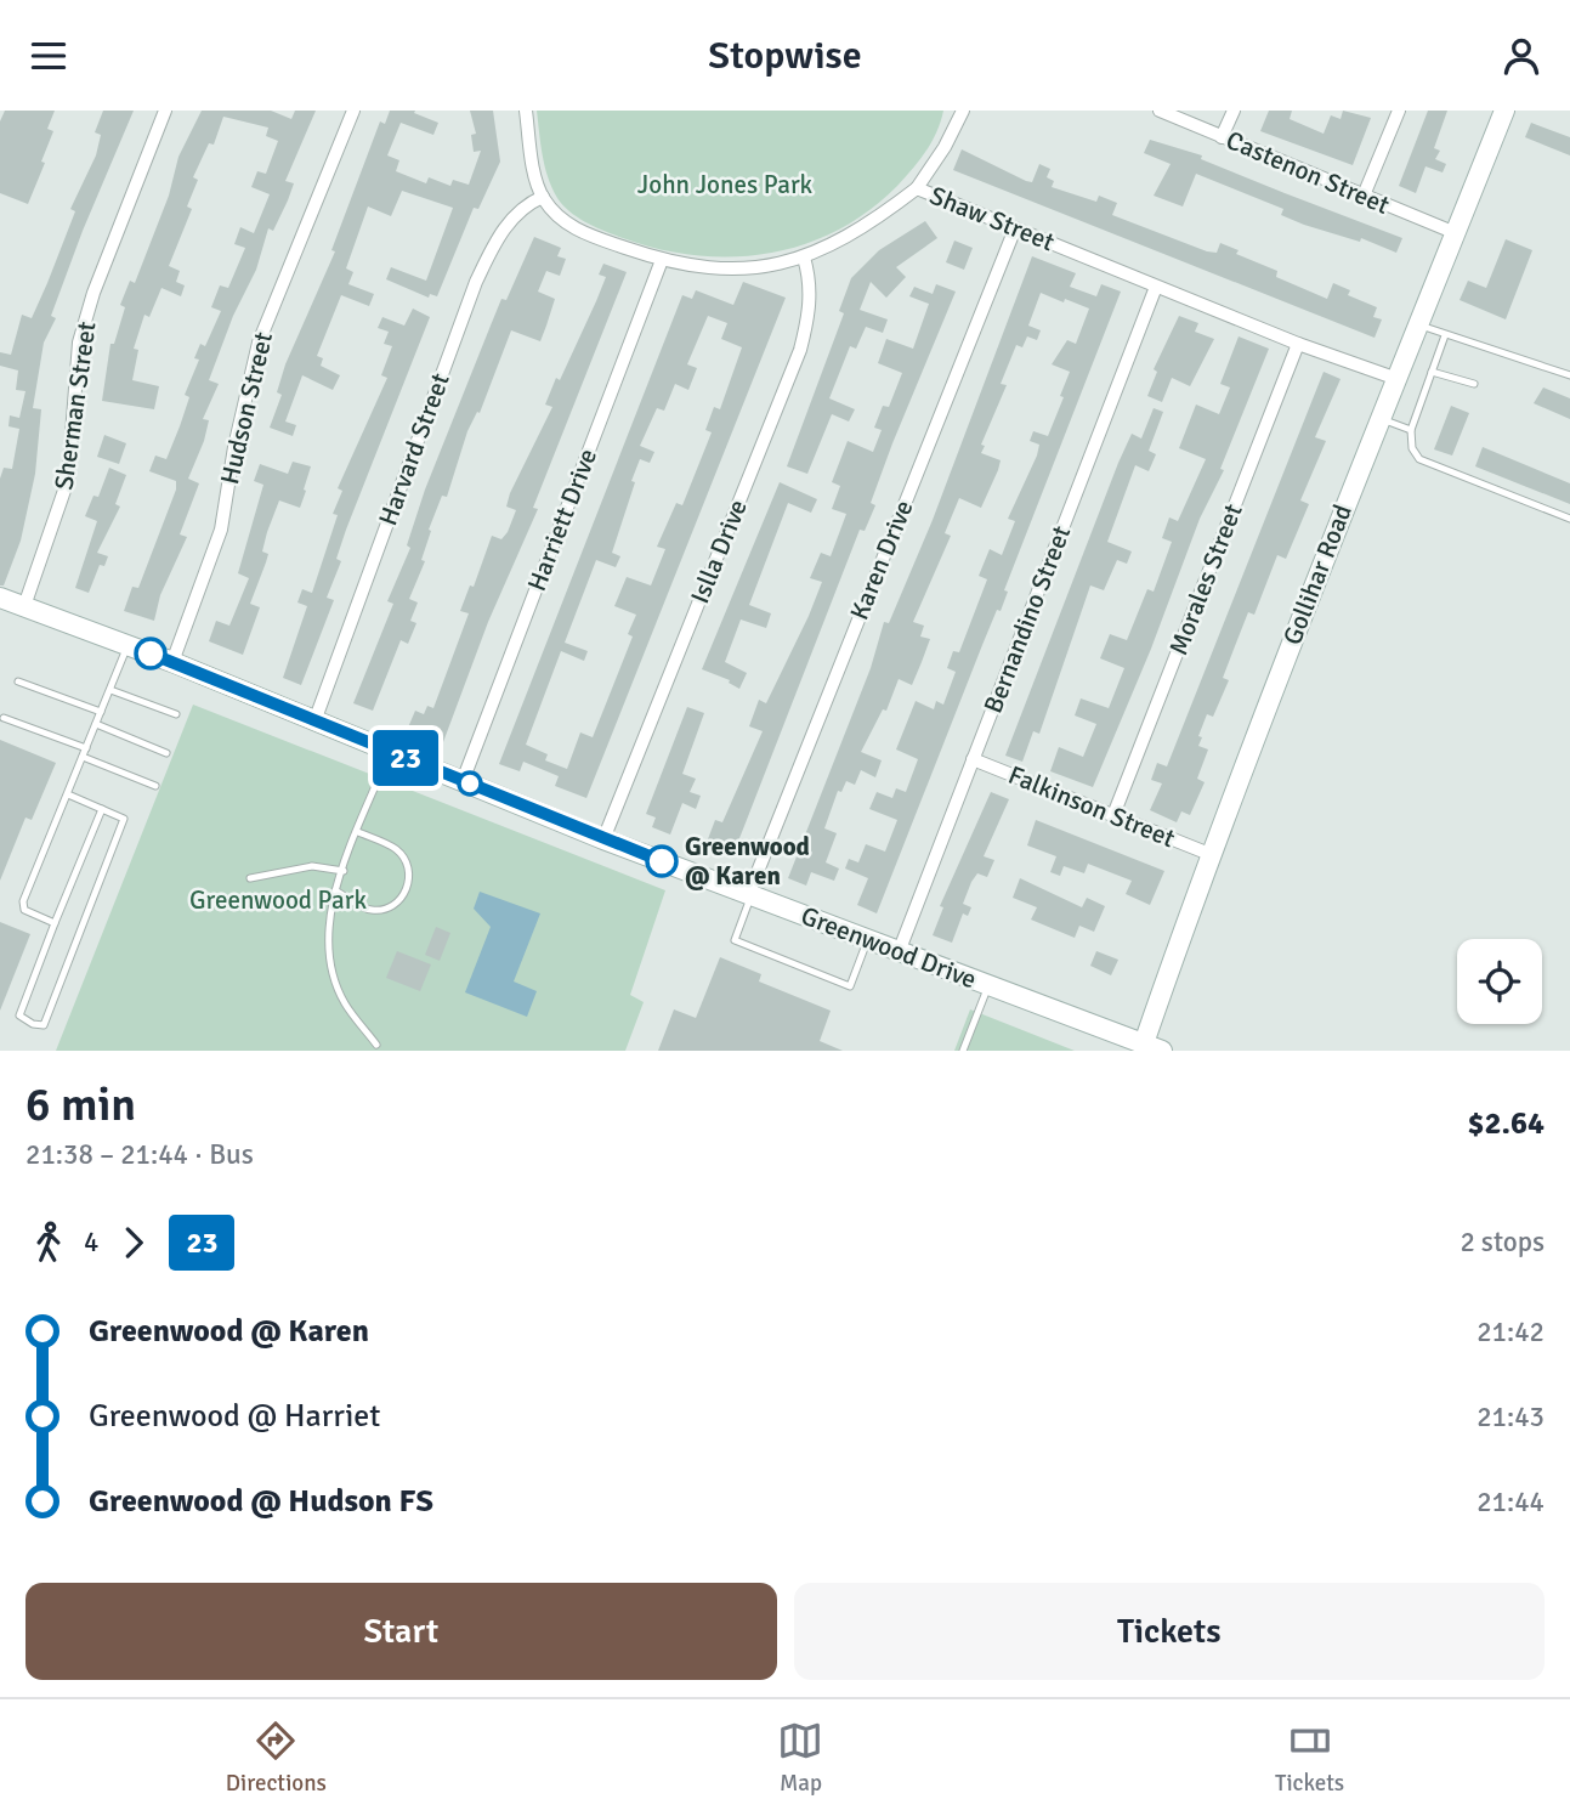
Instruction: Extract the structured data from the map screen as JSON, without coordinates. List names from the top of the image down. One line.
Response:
{"streets":{"main road":["Gollihar Road","Greenwood Drive"],"street":["Castenon Street","Shaw Street","Sherman Street","Hudson Street","Harvard Street","Harriett Drive","Islla Drive","Karen Drive","Morales Street","Bernandino Street","Falkinson Street"]},"crossings":[["Castenon Street","Gollihar Road"],["Shaw Street","Harvard Street"],["Shaw Street","Harriett Drive"],["Shaw Street","Islla Drive"],["Shaw Street","Karen Drive"],["Shaw Street","Gollihar Road"],["Shaw Street","Morales Street"],["Shaw Street","Bernandino Street"],["Sherman Street","Greenwood Drive"],["Hudson Street","Greenwood Drive"],["Harvard Street","Greenwood Drive"],["Harriett Drive","Greenwood Drive"],["Islla Drive","Greenwood Drive"],["Karen Drive","Greenwood Drive"],["Gollihar Road","Falkinson Street"],["Gollihar Road","Greenwood Drive"],["Morales Street","Falkinson Street"],["Bernandino Street","Falkinson Street"],["Bernandino Street","Greenwood Drive"]],"parks":["John Jones Park","Greenwood Park"],"places":["Greenwood @ Karen"],"lines":["bus line 23"],"page":{"header":"Stopwise","on_map":"23","heading":["6 min","21:38 – 21:44 · Bus","$2.64"],"legs":["4","23","2 stops"],"list":[{"name":"Greenwood @ Karen","value":"21:42"},{"name":"Greenwood @ Harriet","value":"21:43"},{"name":"Greenwood @ Hudson FS","value":"21:44"}],"buttons":["Start","Tickets"],"tabs":["Directions","Map","Tickets"]}}
